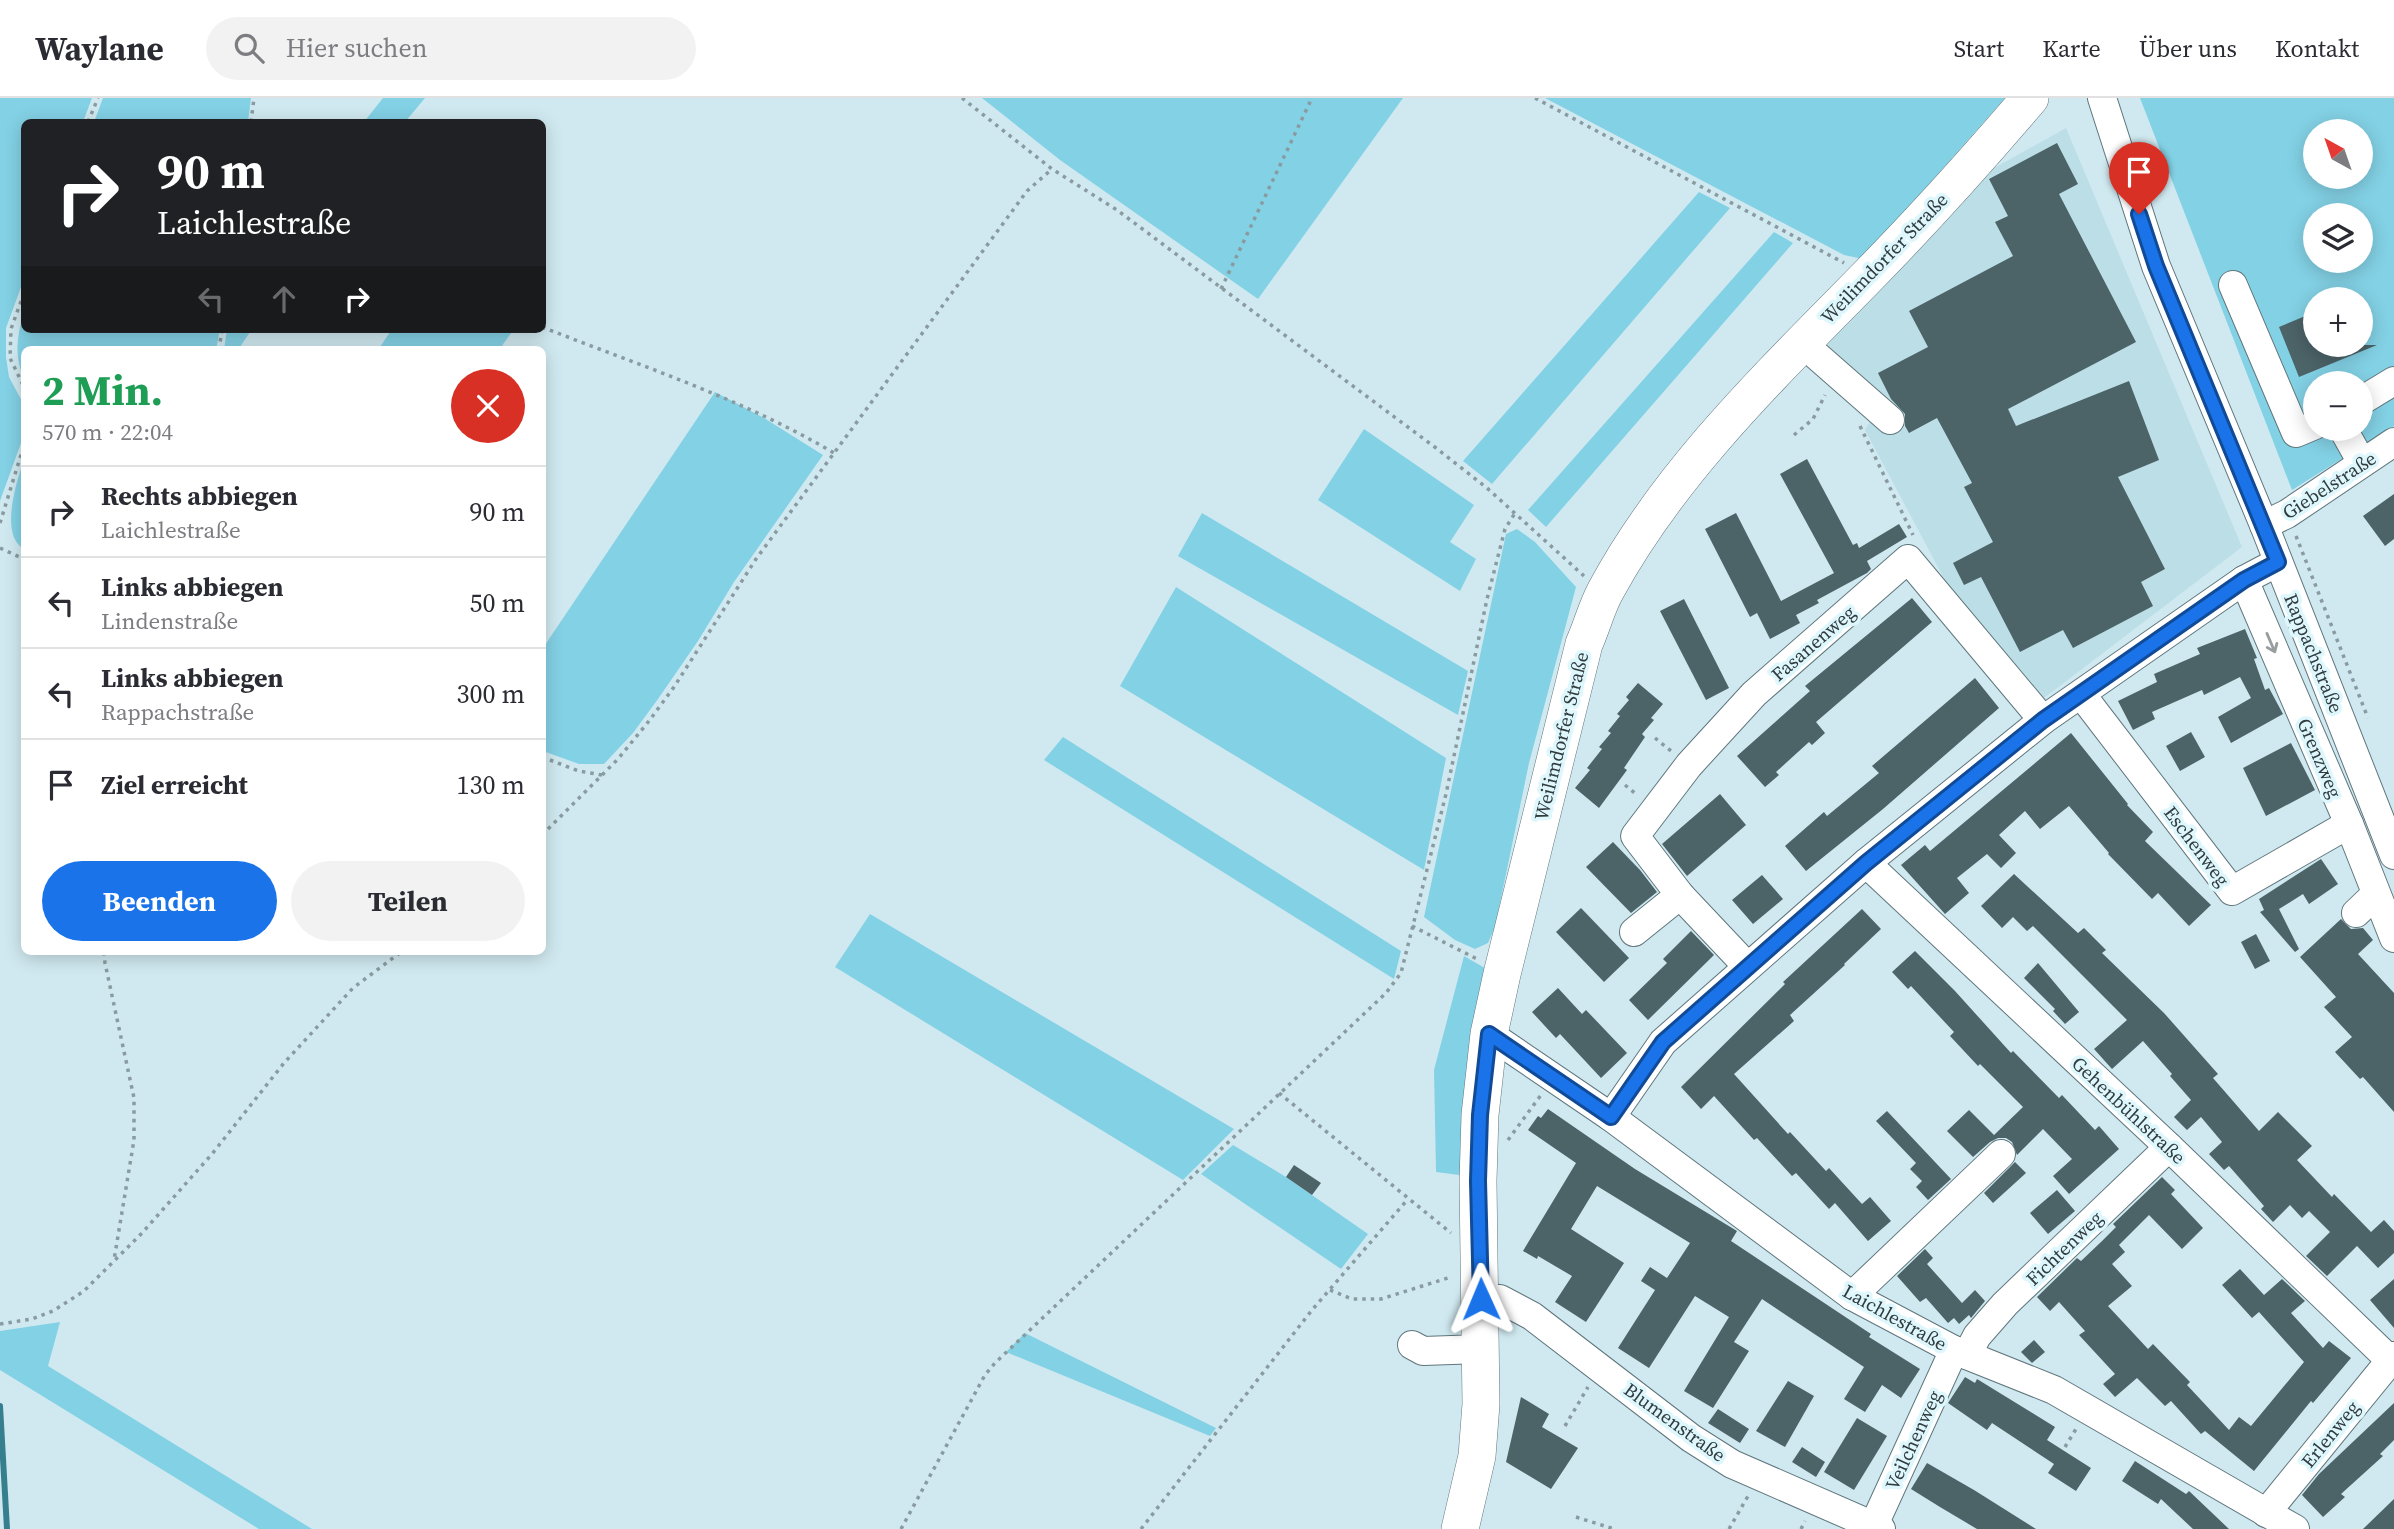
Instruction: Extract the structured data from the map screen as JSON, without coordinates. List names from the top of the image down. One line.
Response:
{"streets":{"main road":["Weilimdorfer Straße"],"street":["Giebelstraße","Fasanenweg","Rappachstraße","Grenzweg","Eschenweg","Gehenbühlstraße","Fichtenweg","Laichlestraße","Blumenstraße","Erlenweg","Veilchenweg"]},"crossings":[["Weilimdorfer Straße","Laichlestraße"],["Weilimdorfer Straße","Blumenstraße"],["Giebelstraße","Rappachstraße"],["Grenzweg","Eschenweg"],["Gehenbühlstraße","Fichtenweg"],["Gehenbühlstraße","Erlenweg"],["Fichtenweg","Laichlestraße"],["Fichtenweg","Veilchenweg"],["Laichlestraße","Erlenweg"],["Laichlestraße","Veilchenweg"],["Blumenstraße","Veilchenweg"]],"one_way":["Grenzweg"],"north":"top left","page":{"header":"Waylane","search":"Hier suchen","nav":["Start","Karte","Über uns","Kontakt"],"map_buttons":["+","−"],"turn":["90 m","Laichlestraße"],"heading":["2 Min.","570 m · 22:04"],"list":[{"name":"Rechts abbiegen","note":"Laichlestraße","value":"90 m"},{"name":"Links abbiegen","note":"Lindenstraße","value":"50 m"},{"name":"Links abbiegen","note":"Rappachstraße","value":"300 m"},{"name":"Ziel erreicht","value":"130 m"}],"buttons":["Beenden","Teilen"]}}
